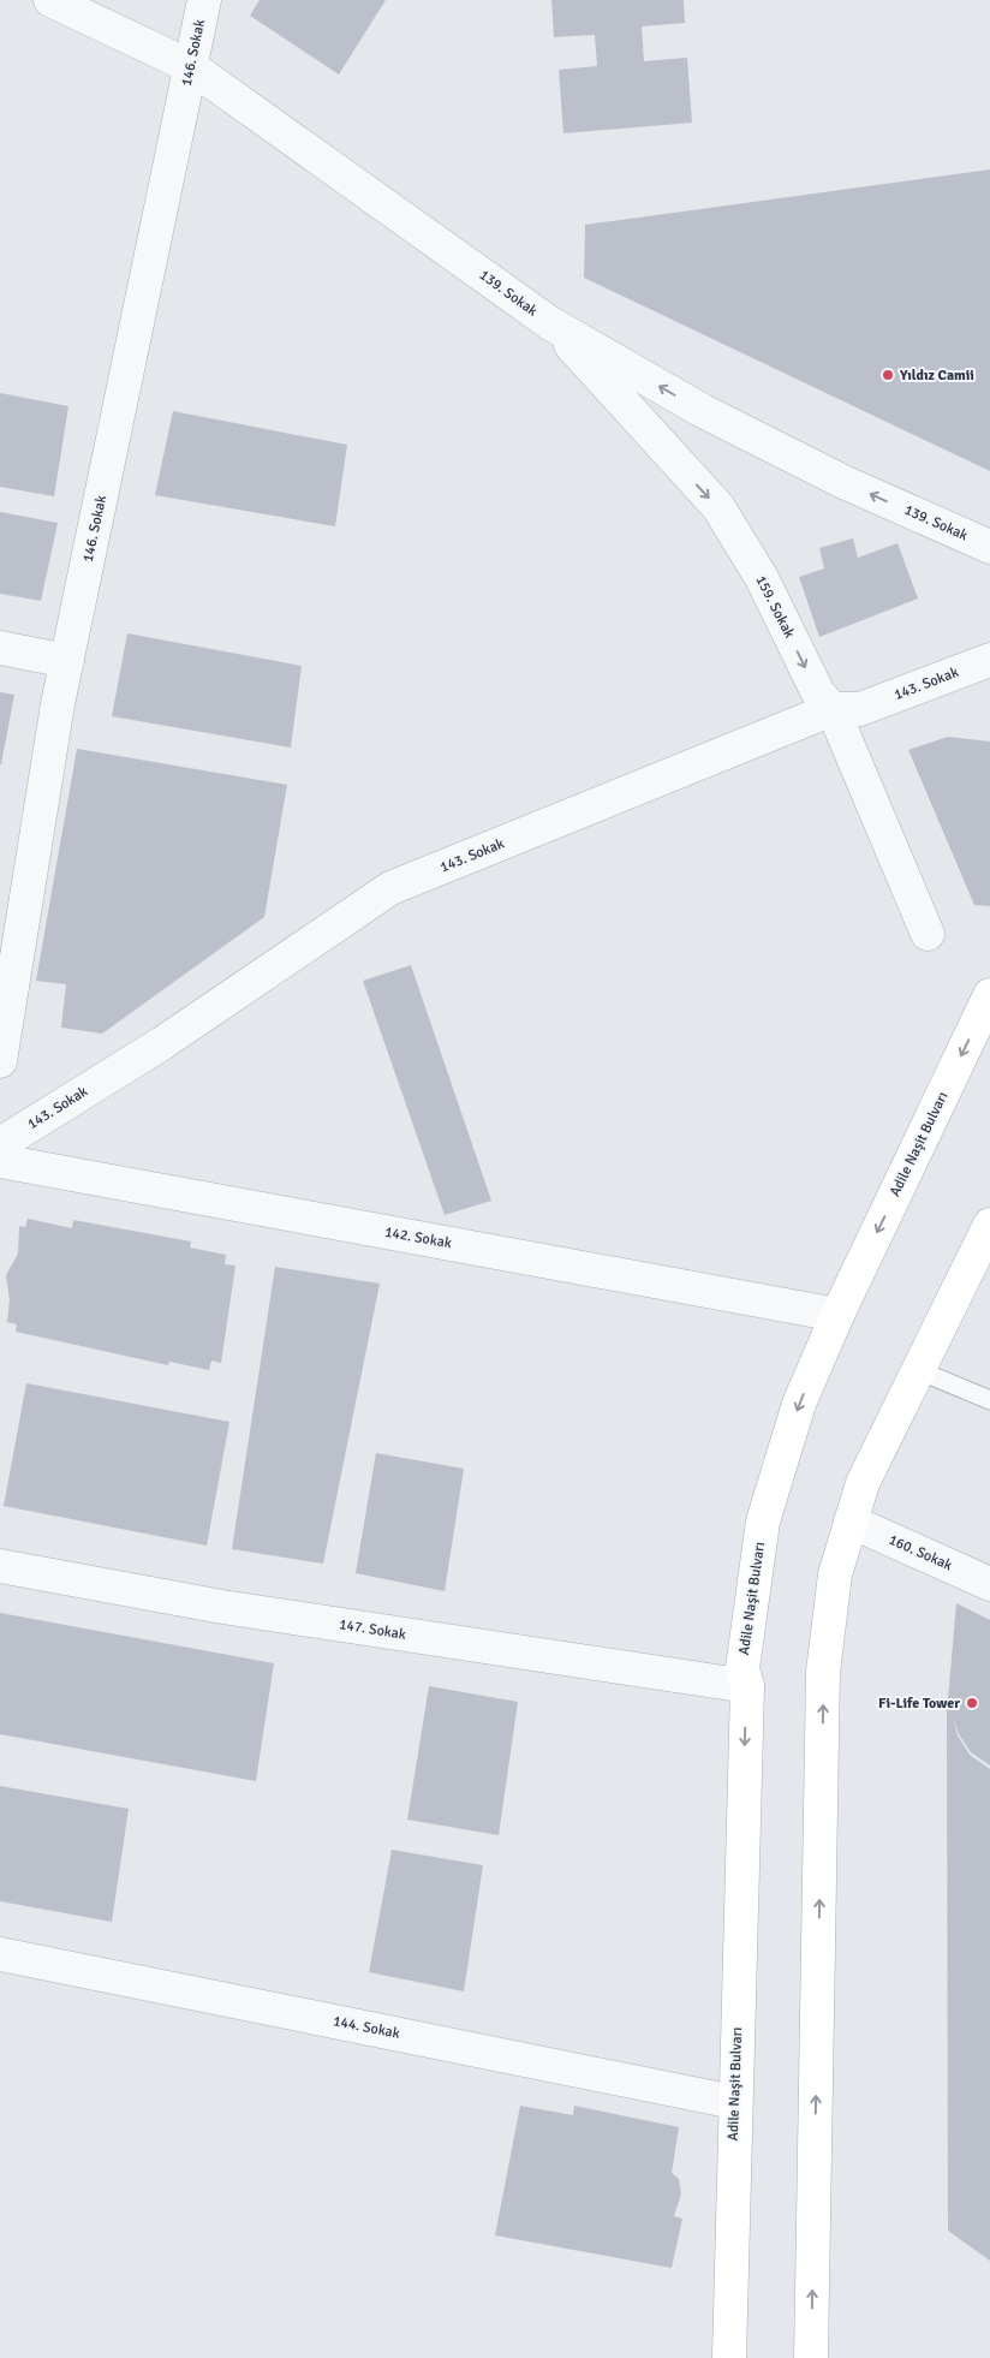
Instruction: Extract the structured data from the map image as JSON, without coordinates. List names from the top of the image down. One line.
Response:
{"streets":{"main road":["Adile Naşit Bulvarı"],"street":["146. Sokak","139. Sokak","159. Sokak","143. Sokak","142. Sokak","160. Sokak","147. Sokak","144. Sokak"]},"crossings":[["146. Sokak","139. Sokak"],["139. Sokak","159. Sokak"],["159. Sokak","143. Sokak"],["Adile Naşit Bulvarı","142. Sokak"],["Adile Naşit Bulvarı","147. Sokak"],["Adile Naşit Bulvarı","144. Sokak"]],"one_way":["139. Sokak","159. Sokak"],"places":["Yıldız Camii","Fi-Life Tower"]}
